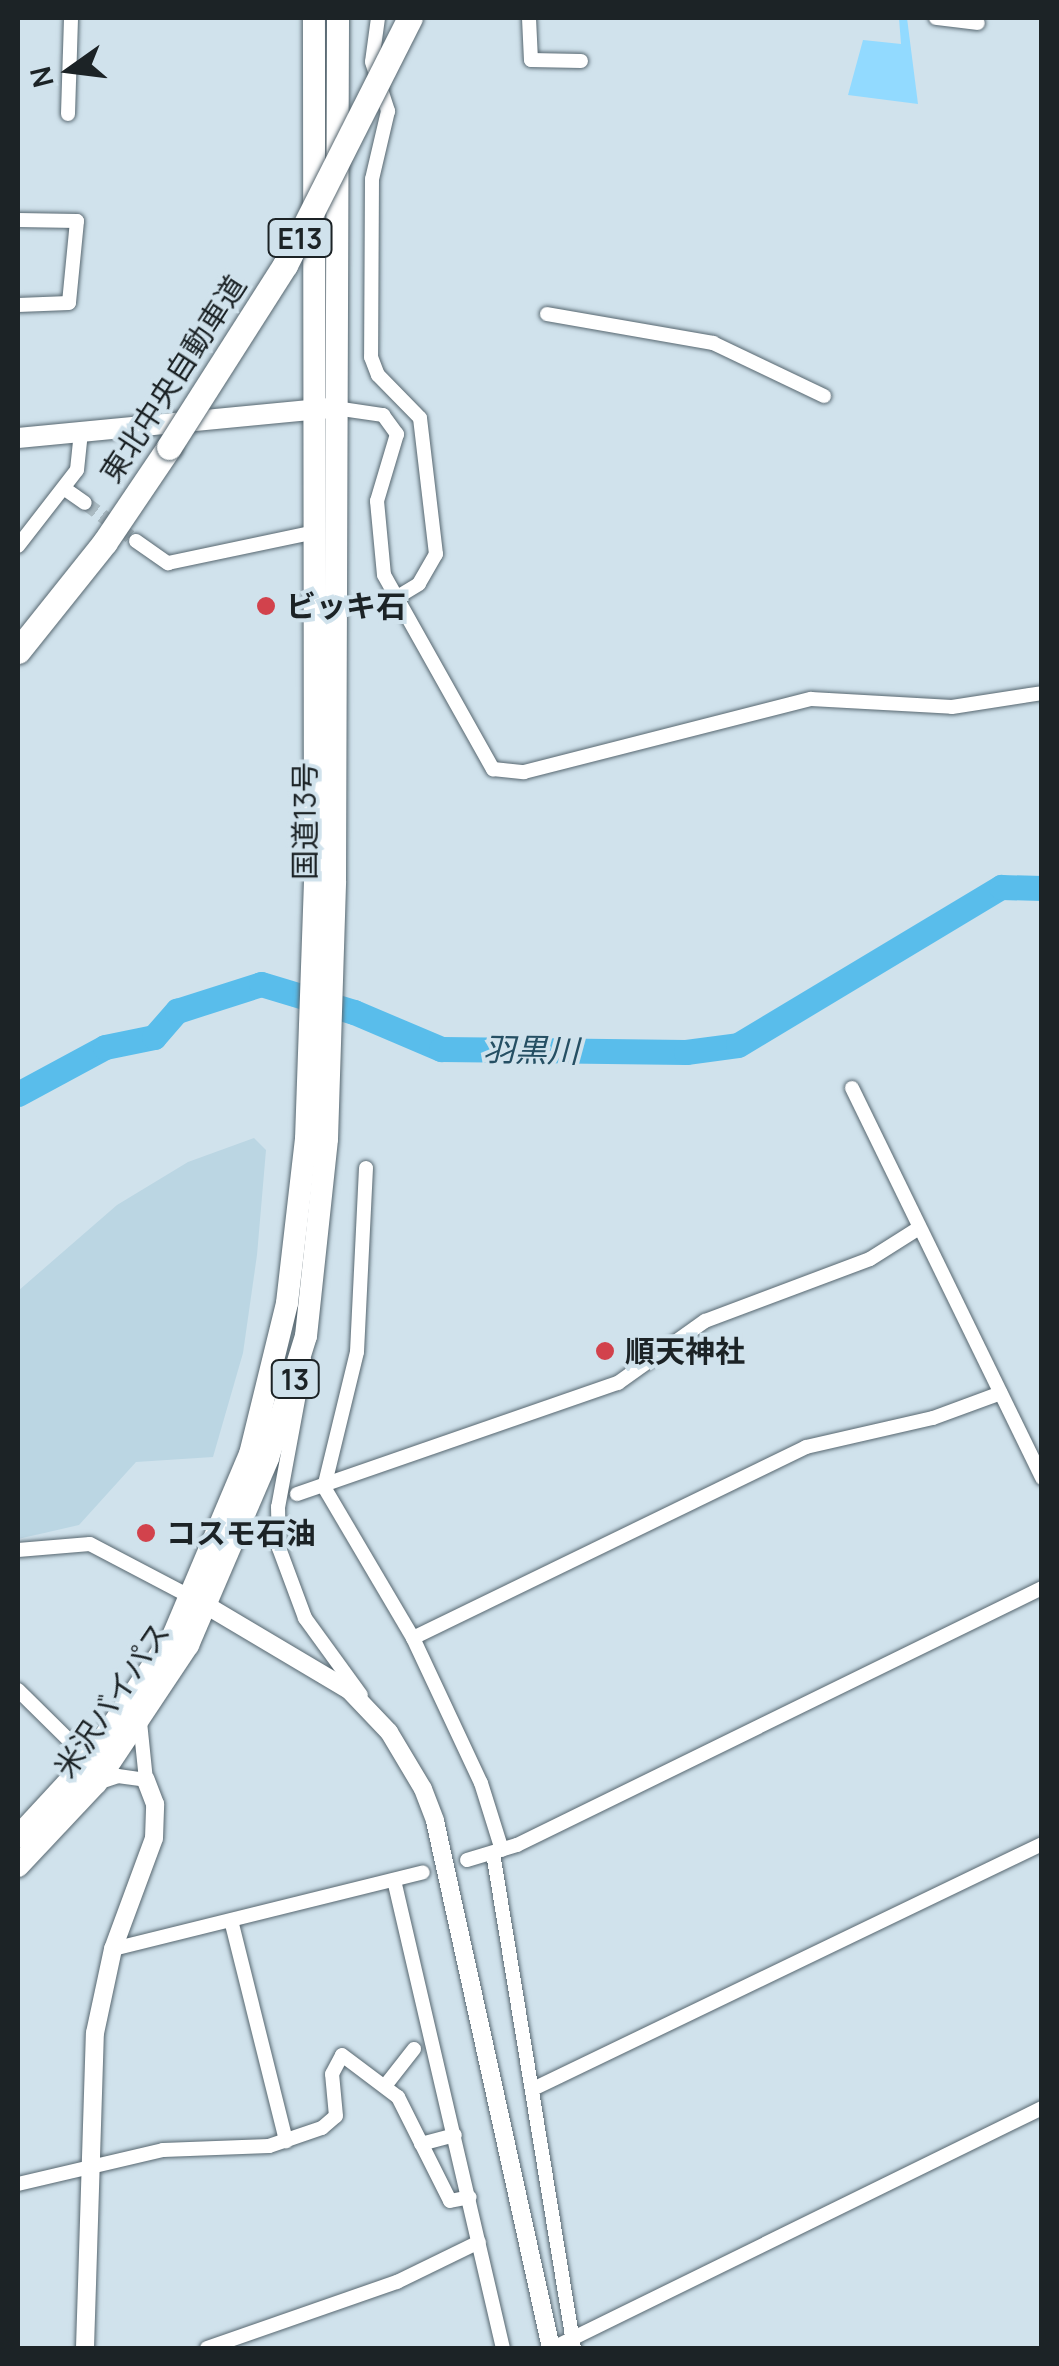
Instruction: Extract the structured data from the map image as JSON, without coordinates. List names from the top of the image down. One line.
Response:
{"streets":{"highway":["E13","東北中央自動車道","国道13号","13","米沢バイパス"]},"crossings":[["国道13号","米沢バイパス"]],"water":["羽黒川"],"places":["ビッキ石","順天神社","コスモ石油"],"north":"left"}
